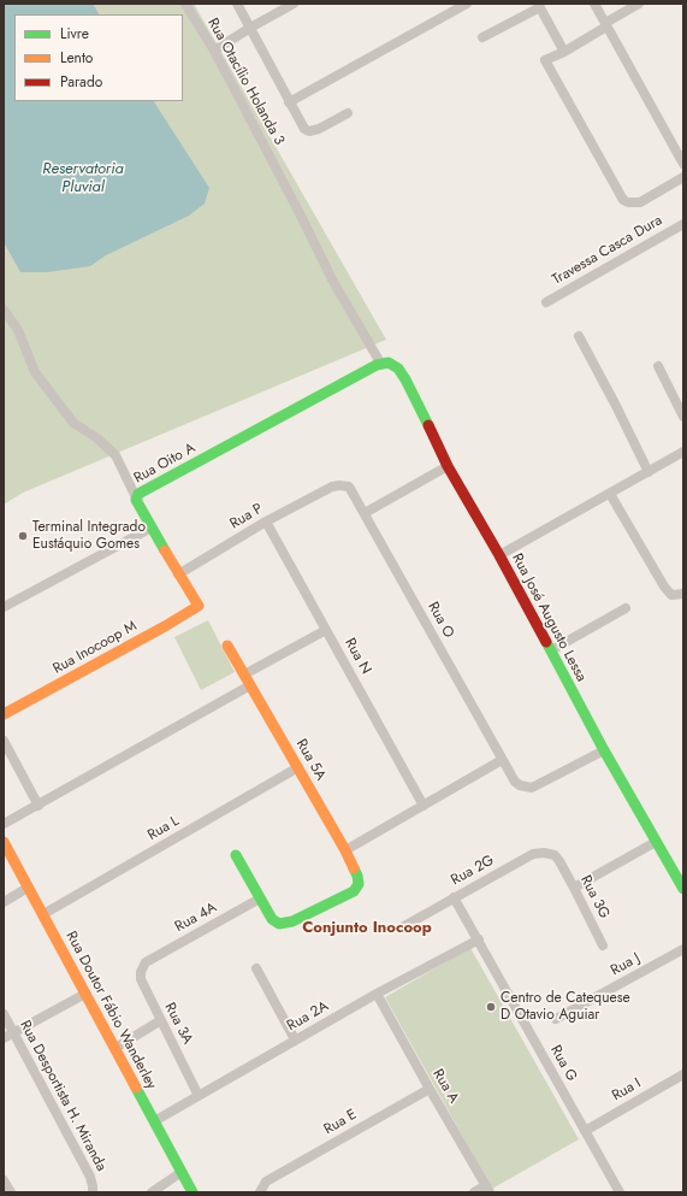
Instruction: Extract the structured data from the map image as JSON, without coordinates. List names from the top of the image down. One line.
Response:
{"streets":{"street":["Rua Otacílio Holanda 3","Travessa Casca Dura","Rua Oito A","Rua P","Rua José Augusto Lessa","Rua O","Rua Inocoop M","Rua N","Rua 5A","Rua L","Rua 2G","Rua 3G","Rua 4A","Rua J","Rua Doutor Fábio Wanderley","Rua 2A","Rua 3A","Rua G","Rua A","Rua I","Rua Desportista H. Miranda","Rua E"]},"crossings":[["Rua Otacílio Holanda 3","Rua Oito A"],["Rua Otacílio Holanda 3","Rua José Augusto Lessa"],["Rua Oito A","Rua P"],["Rua Oito A","Rua José Augusto Lessa"],["Rua Oito A","Rua Inocoop M"],["Rua P","Rua O"],["Rua P","Rua Inocoop M"],["Rua P","Rua N"],["Rua José Augusto Lessa","Rua O"],["Rua 5A","Rua L"],["Rua 5A","Rua 4A"],["Rua L","Rua Doutor Fábio Wanderley"],["Rua 2G","Rua 3G"],["Rua 2G","Rua G"],["Rua 4A","Rua 3A"],["Rua Doutor Fábio Wanderley","Rua 2A"],["Rua 2A","Rua 3A"],["Rua 2A","Rua G"],["Rua 2A","Rua A"],["Rua G","Rua I"],["Rua A","Rua E"]],"districts":["Conjunto Inocoop"],"water":["Reservatoria Pluvial"],"places":["Terminal Integrado Eustáquio Gomes","Centro de Catequese D Otavio Aguiar"],"legend":["Livre","Lento","Parado"]}
